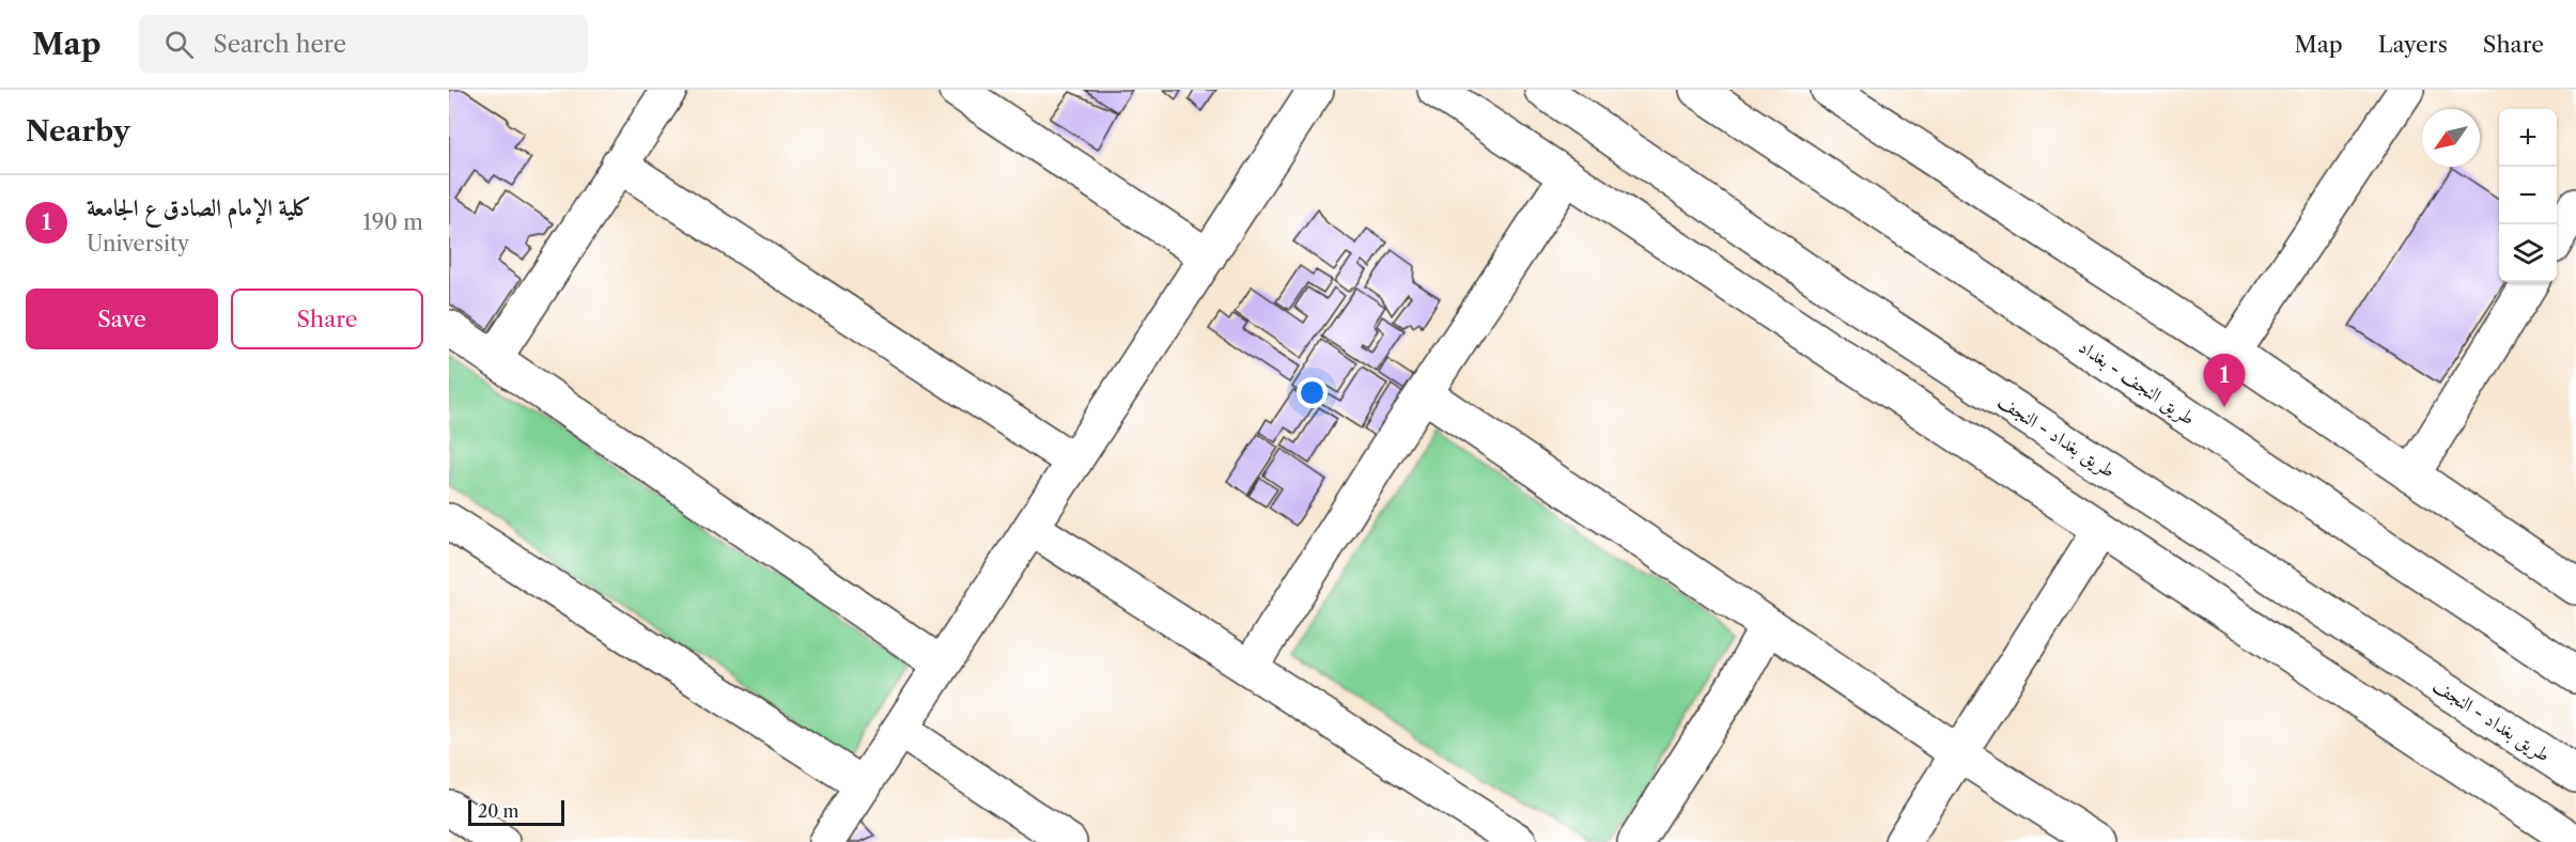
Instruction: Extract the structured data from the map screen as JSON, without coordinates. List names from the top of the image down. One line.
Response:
{"streets":{"street":["طريق النجف - بغداد","طريق بغداد - النجف"]},"scale_bar":"20 m","north":"bottom left","page":{"header":"Map","search":"Search here","nav":["Map","Layers","Share"],"heading":"Nearby","map_buttons":["+","−"],"list":[{"mark":"1","name":"كلية الإمام الصادق ع الجامعة","note":"University","value":"190 m"}],"buttons":["Save","Share"],"pins":"1","scale":"20 m"}}
